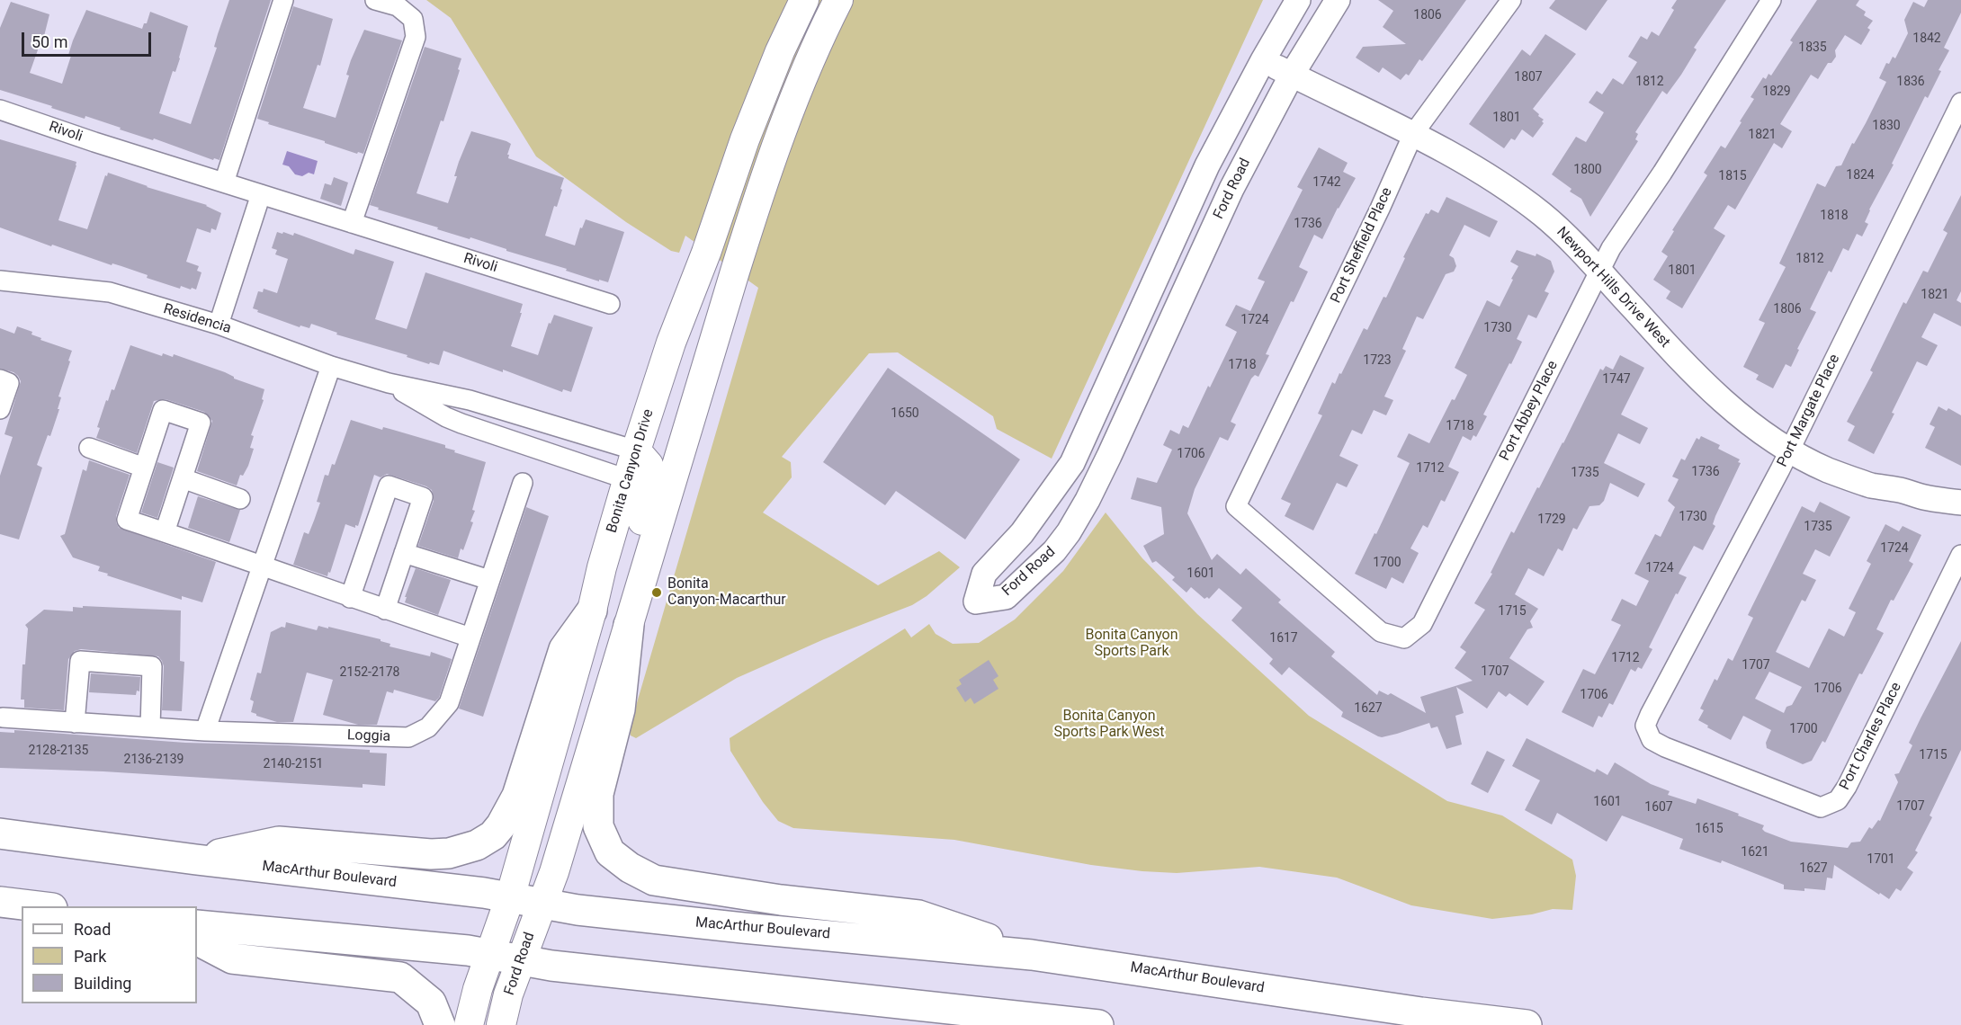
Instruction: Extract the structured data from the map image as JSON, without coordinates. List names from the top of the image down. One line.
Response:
{"streets":{"main road":["Ford Road","Bonita Canyon Drive","MacArthur Boulevard"],"street":["Rivoli","Port Sheffield Place","Newport Hills Drive West","Residencia","Port Abbey Place","Port Margate Place","Loggia","Port Charles Place"]},"crossings":[["Ford Road","Newport Hills Drive West"],["Ford Road","MacArthur Boulevard"],["Port Sheffield Place","Newport Hills Drive West"],["Port Sheffield Place","Port Abbey Place"],["Newport Hills Drive West","Port Abbey Place"],["Newport Hills Drive West","Port Margate Place"],["Residencia","Bonita Canyon Drive"],["Port Margate Place","Port Charles Place"],["Bonita Canyon Drive","MacArthur Boulevard"]],"parks":["Bonita Canyon Sports Park","Bonita Canyon Sports Park West"],"places":["Bonita Canyon-Macarthur"],"house_numbers":["1806","1842","1835","1807","1812","1836","1829","1801","1830","1821","1800","1824","1815","1742","1818","1736","1812","1801","1821","1806","1724","1730","1723","1718","1747","1650","1718","1706","1712","1736","1735","1730","1729","1735","1724","1700","1724","1601","1715","1617","1712","1707","1707","2152-2178","1706","1706","1627","1700","2128-2135","1715","2136-2139","2140-2151","1601","1707","1607","1615","1621","1701","1627"],"legend":["Road","Park","Building"],"scale_bar":"50 m"}
